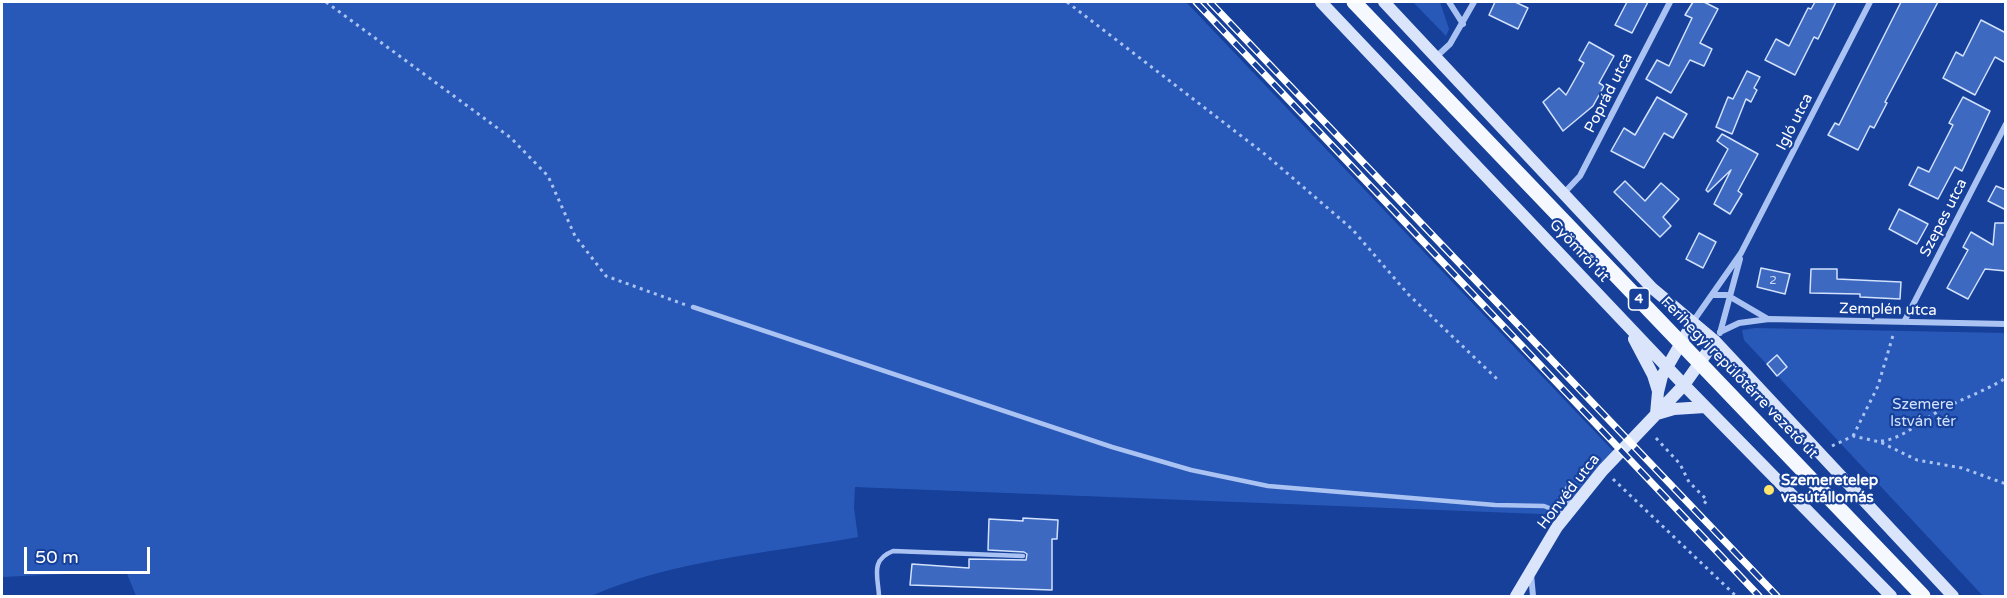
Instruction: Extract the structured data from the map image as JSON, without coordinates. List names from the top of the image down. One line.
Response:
{"streets":{"main road":["4","Ferihegyi repülőtérre vezető út"],"street":["Poprád utca","Igló utca","Szepes utca","Gyömrői út","Zemplén utca","Honvéd utca"]},"crossings":[["Poprád utca","Gyömrői út"],["Igló utca","Gyömrői út"],["Igló utca","Zemplén utca"],["Igló utca","Honvéd utca"],["Szepes utca","Zemplén utca"],["Gyömrői út","Zemplén utca"],["Gyömrői út","Honvéd utca"],["Zemplén utca","Honvéd utca"]],"parks":["Szemere István tér"],"places":["Szemeretelep vasútállomás"],"house_numbers":["2"],"scale_bar":"50 m"}
